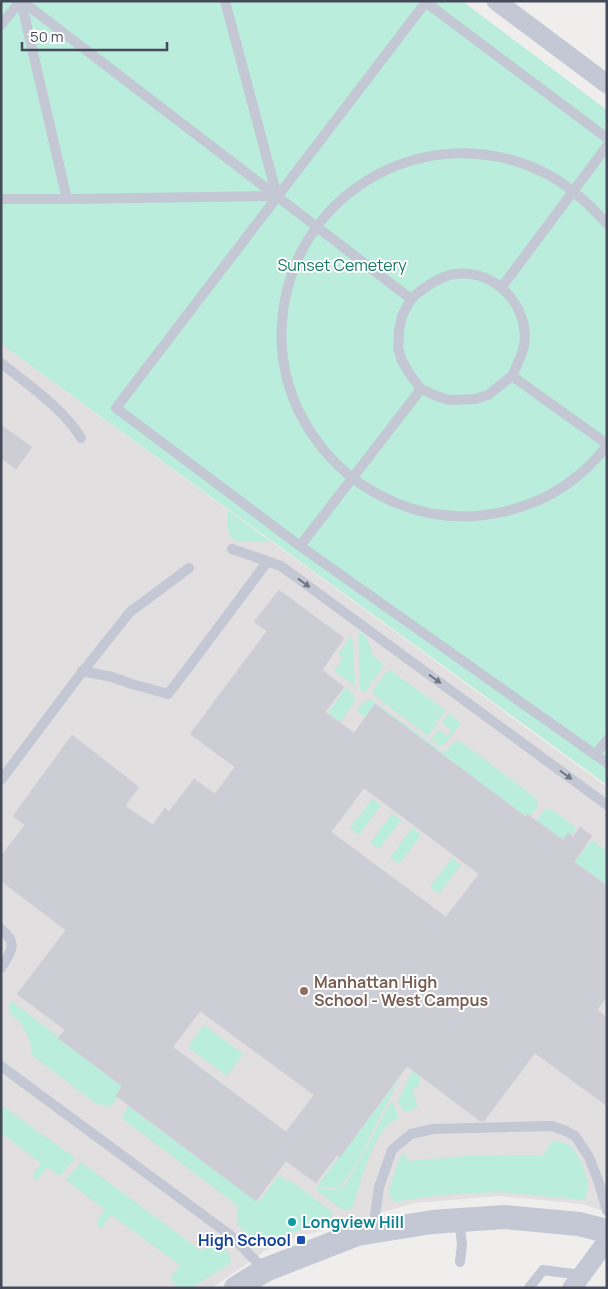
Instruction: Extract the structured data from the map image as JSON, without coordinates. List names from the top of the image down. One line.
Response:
{"parks":["Sunset Cemetery"],"places":{"other":["Manhattan High School - West Campus","Longview Hill"],"transit":["High School"]},"scale_bar":"50 m"}
